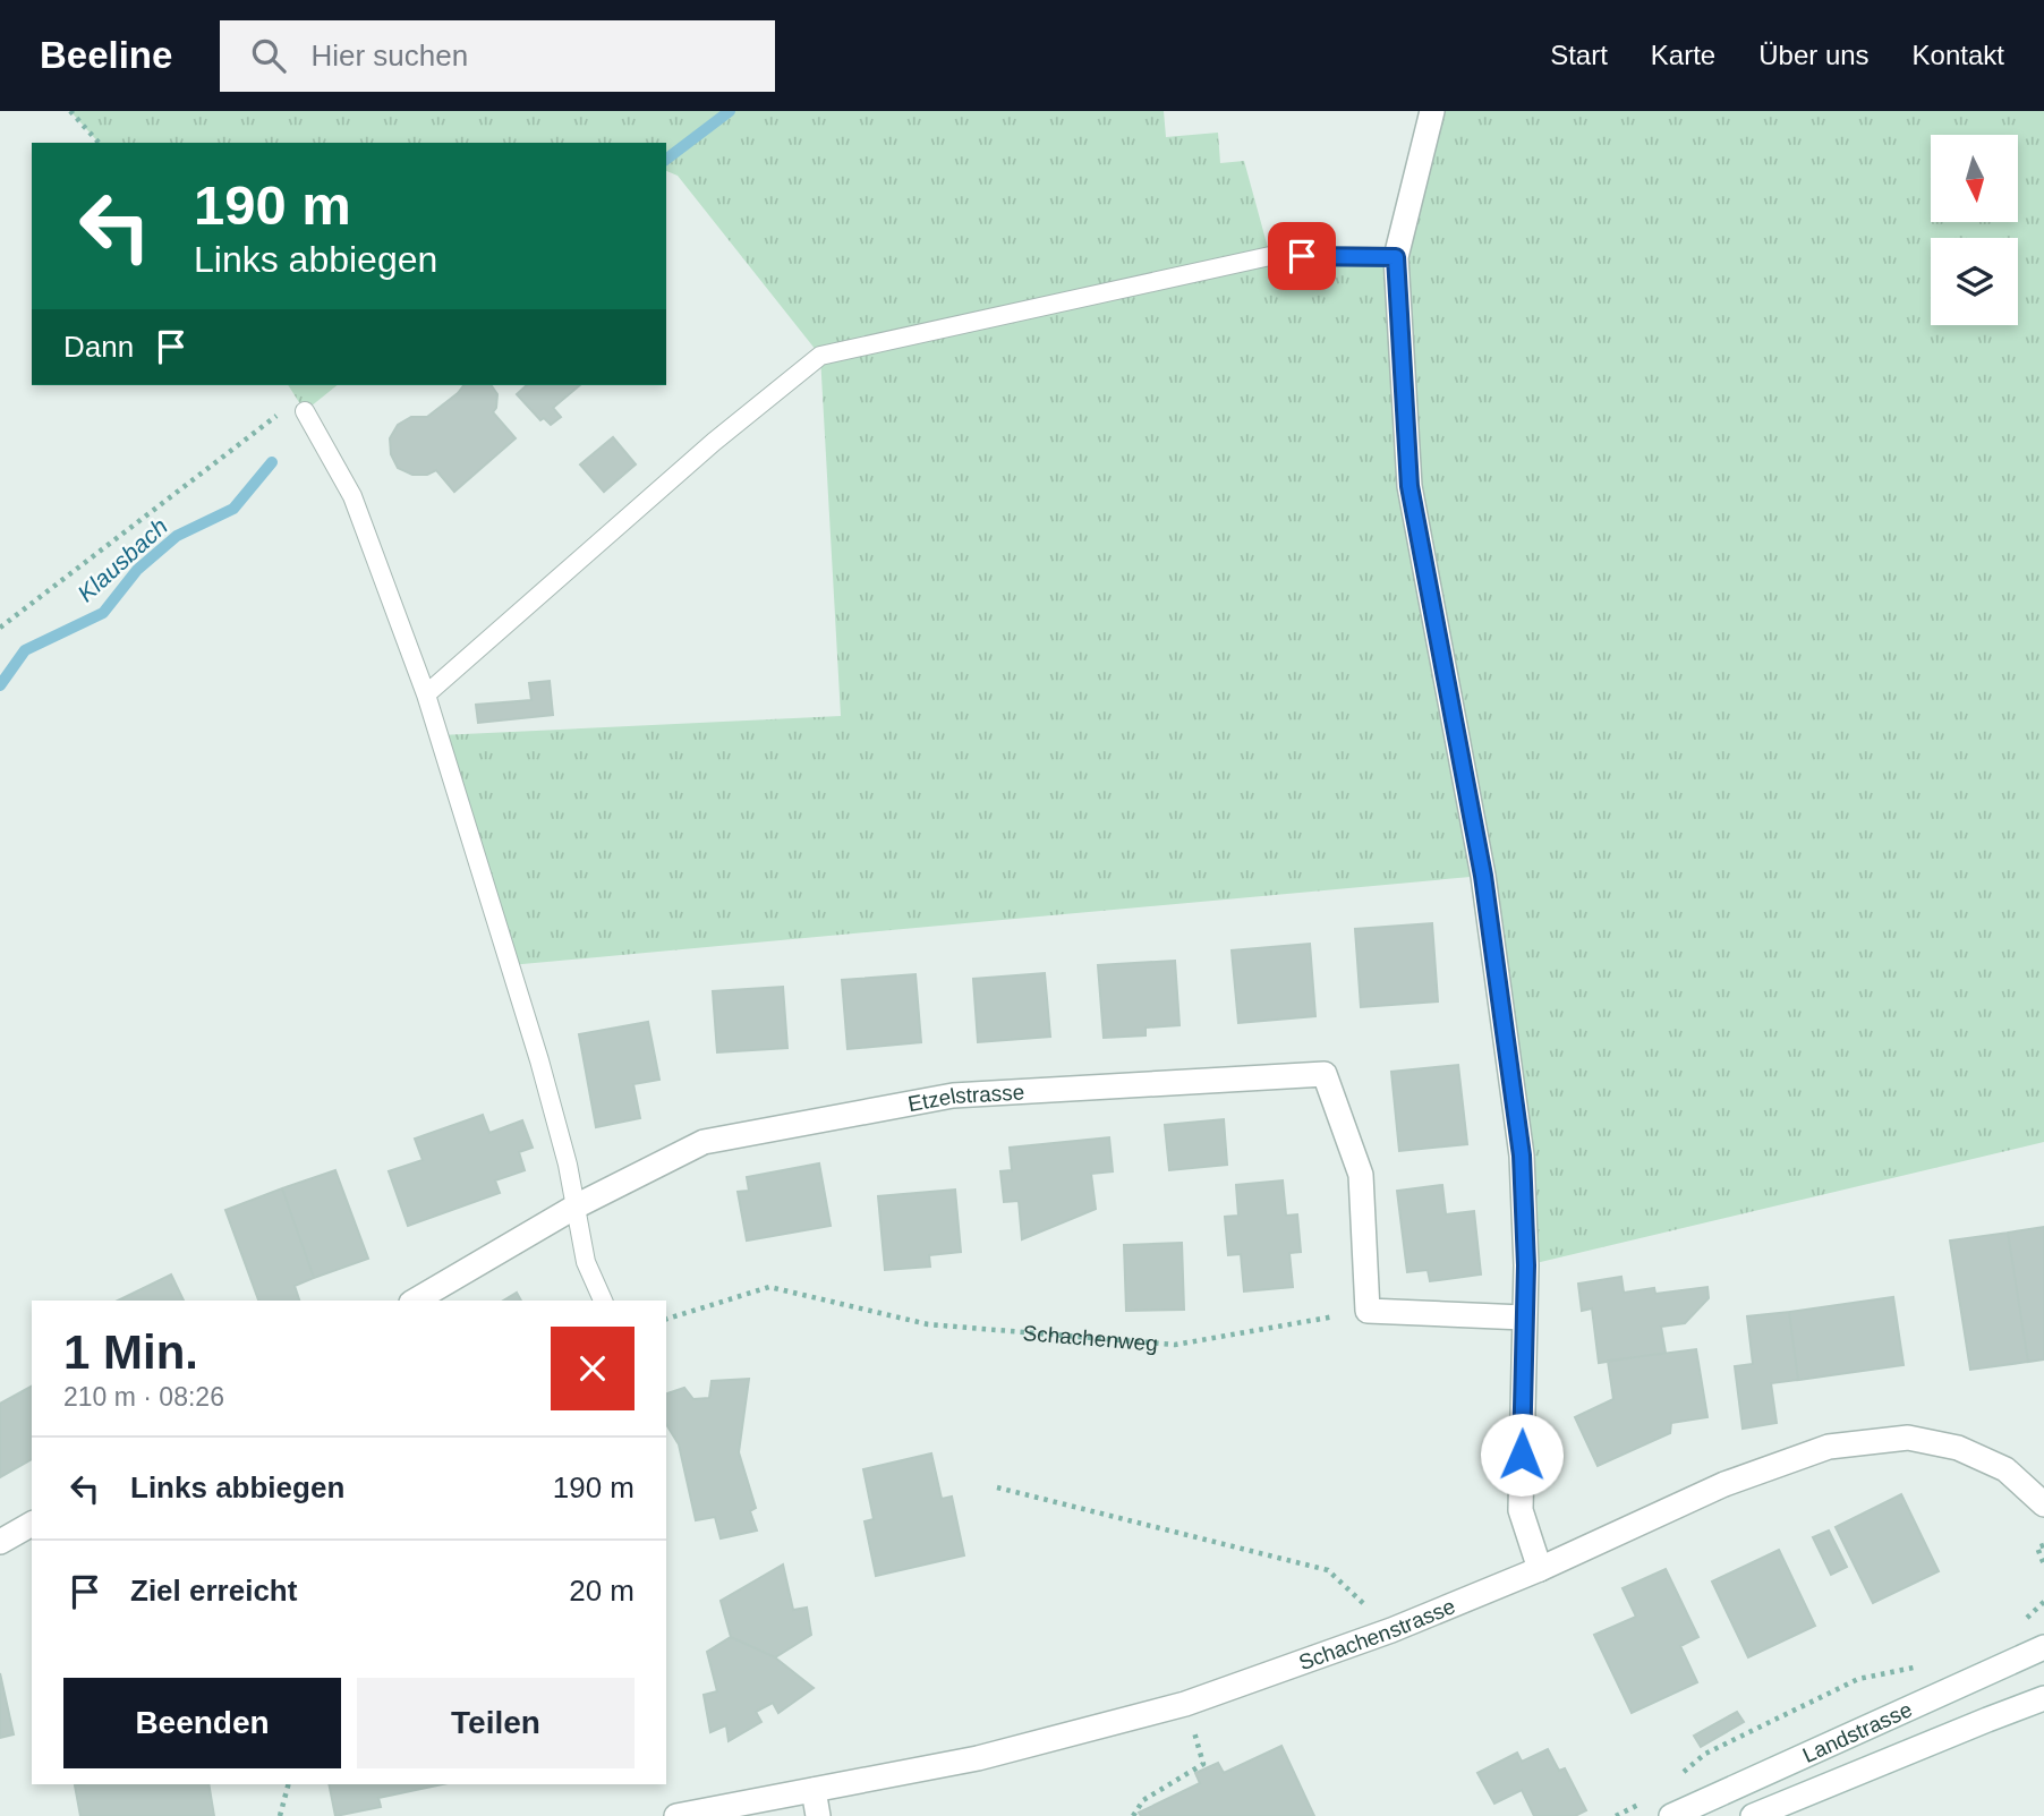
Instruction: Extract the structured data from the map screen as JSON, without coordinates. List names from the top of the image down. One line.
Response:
{"streets":{"street":["Etzelstrasse","Schachenstrasse","Landstrasse"],"path":["Schachenweg"]},"crossings":[["Etzelstrasse","Schachenweg"]],"water":["Klausbach"],"north":"bottom","page":{"header":"Beeline","search":"Hier suchen","nav":["Start","Karte","Über uns","Kontakt"],"turn":["190 m","Links abbiegen"],"then":"Dann","heading":["1 Min.","210 m · 08:26"],"list":[{"name":"Links abbiegen","value":"190 m"},{"name":"Ziel erreicht","value":"20 m"}],"buttons":["Beenden","Teilen"]}}
